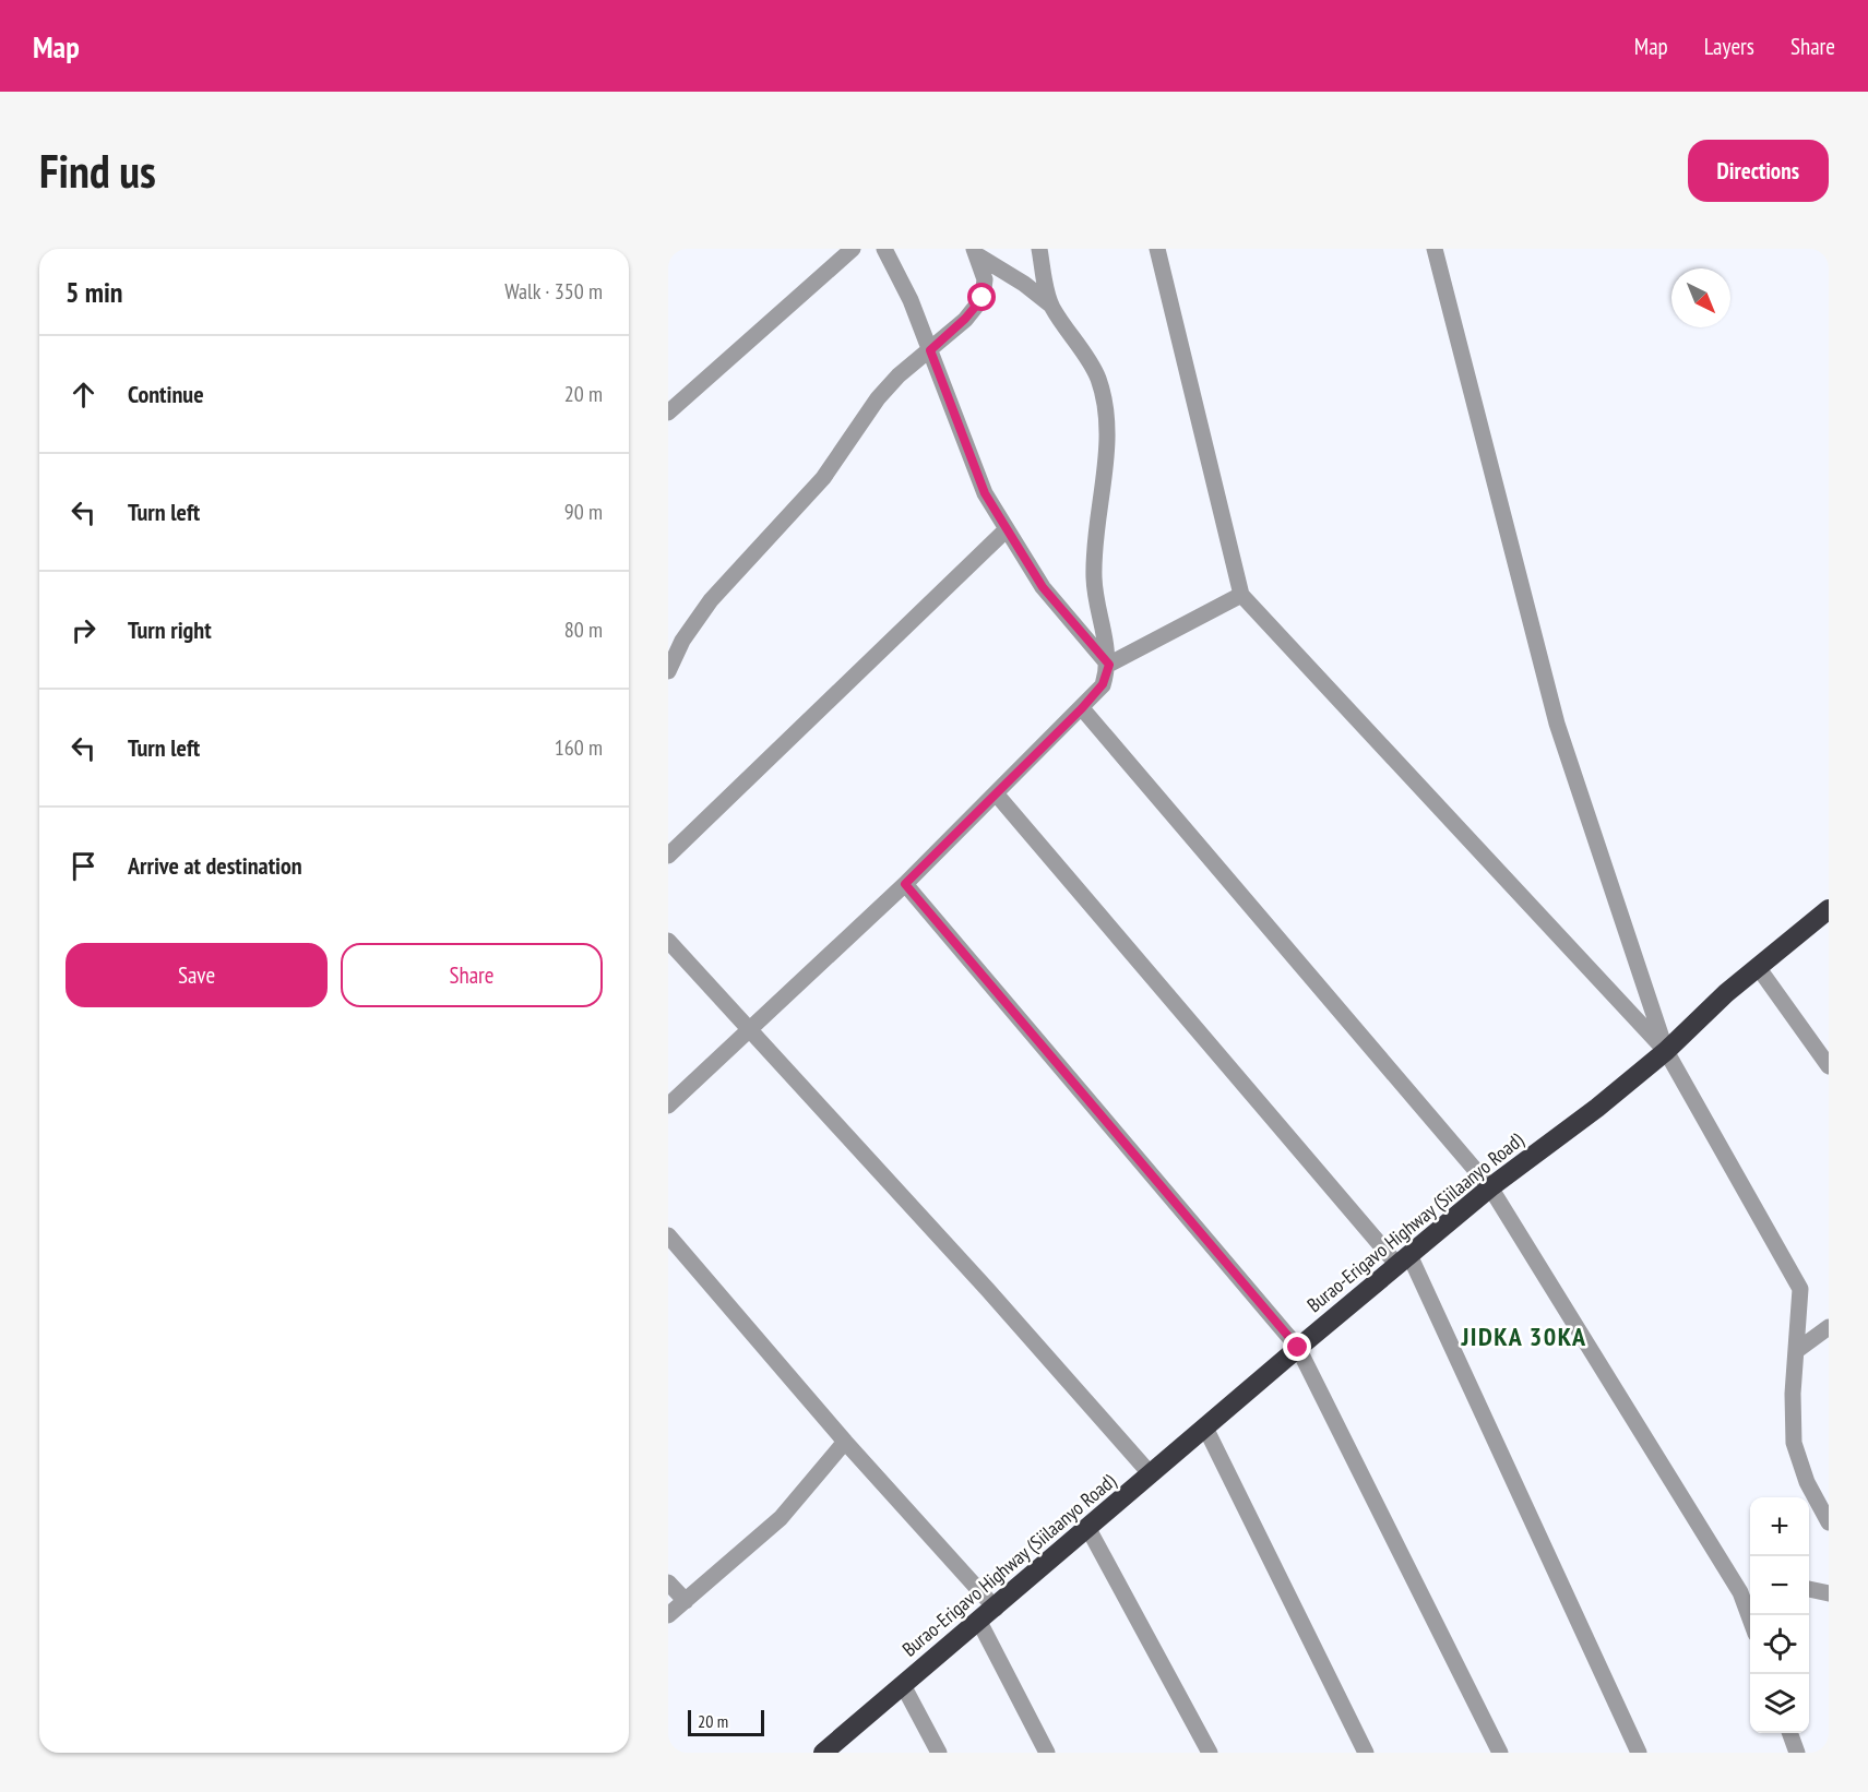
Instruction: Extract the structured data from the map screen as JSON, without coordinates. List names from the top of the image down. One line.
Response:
{"streets":{"highway":["Burao-Erigavo Highway (Siilaanyo Road)"]},"districts":["JIDKA 30KA"],"scale_bar":"20 m","north":"bottom right","page":{"header":"Map","nav":["Map","Layers","Share"],"buttons":["Directions",["Save","Share"]],"title":"Find us","heading":["5 min","Walk · 350 m"],"list":[["Continue","20 m"],["Turn left","90 m"],["Turn right","80 m"],["Turn left","160 m"],"Arrive at destination"],"map_buttons":["+","−"],"scale":"20 m"}}
